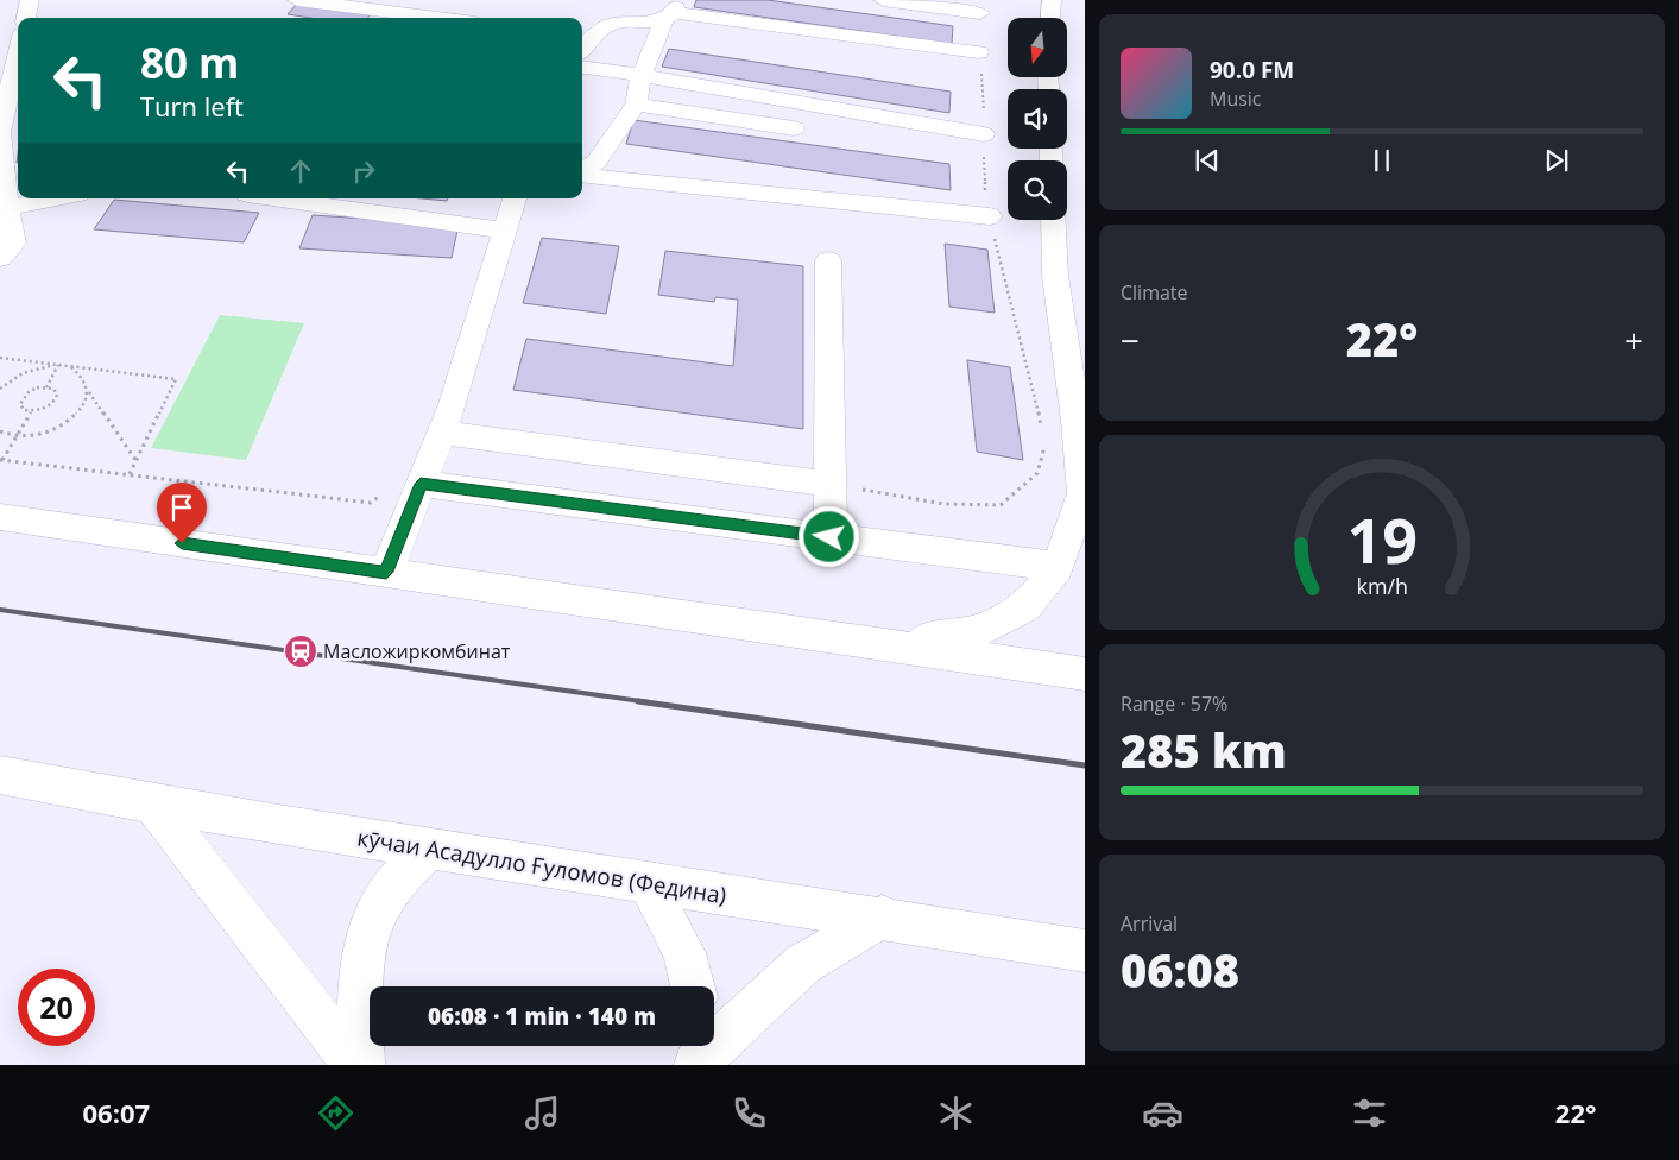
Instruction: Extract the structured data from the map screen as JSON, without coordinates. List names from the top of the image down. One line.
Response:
{"streets":{"street":["кӯчаи Асадулло Ғуломов (Федина)"]},"places":{"station":["Масложиркомбинат"]},"north":"bottom","page":{"turn":["80 m","Turn left"],"song":["90.0 FM","Music"],"tile":["Climate",["Range · 57%","285 km"],["Arrival","06:08"]],"heat":["−","22°","+"],"limit":"20","trip":"06:08 · 1 min · 140 m","tabs":["06:07","22°"],"gauge":["19","km/h"]}}
